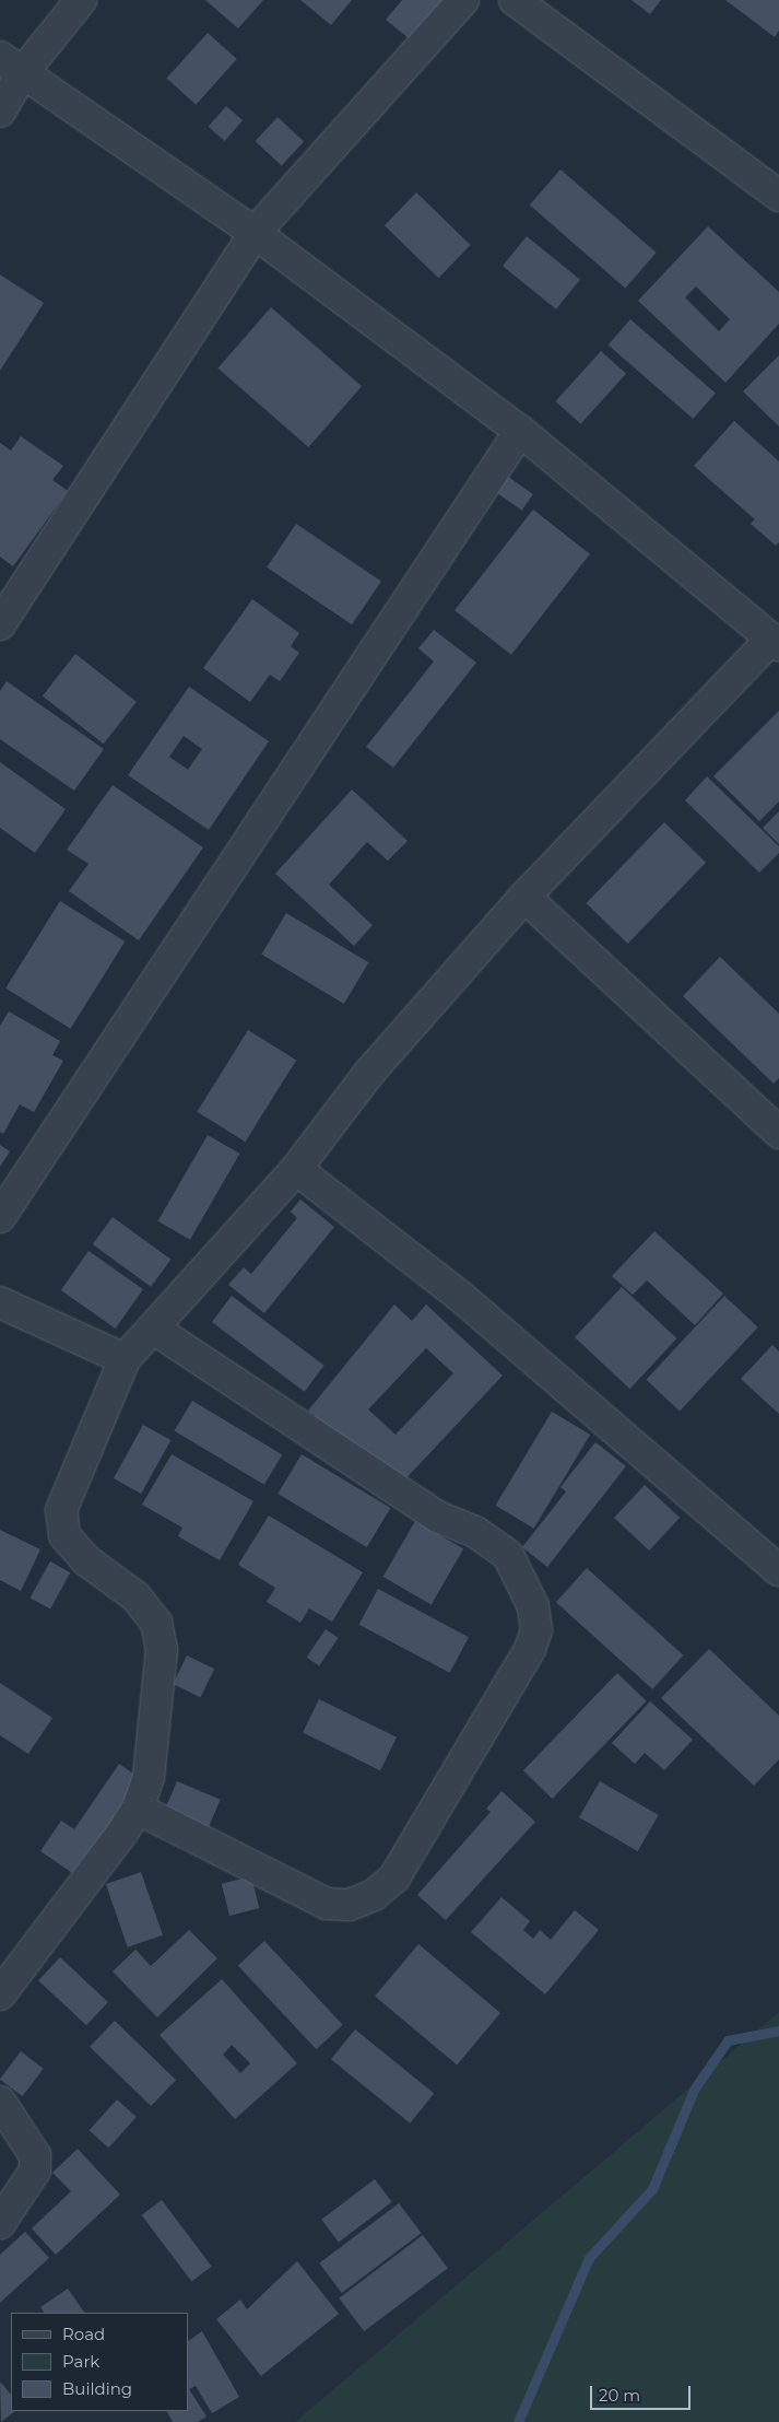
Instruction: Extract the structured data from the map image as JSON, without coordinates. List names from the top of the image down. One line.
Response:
{"legend":["Road","Park","Building"],"scale_bar":"20 m"}
